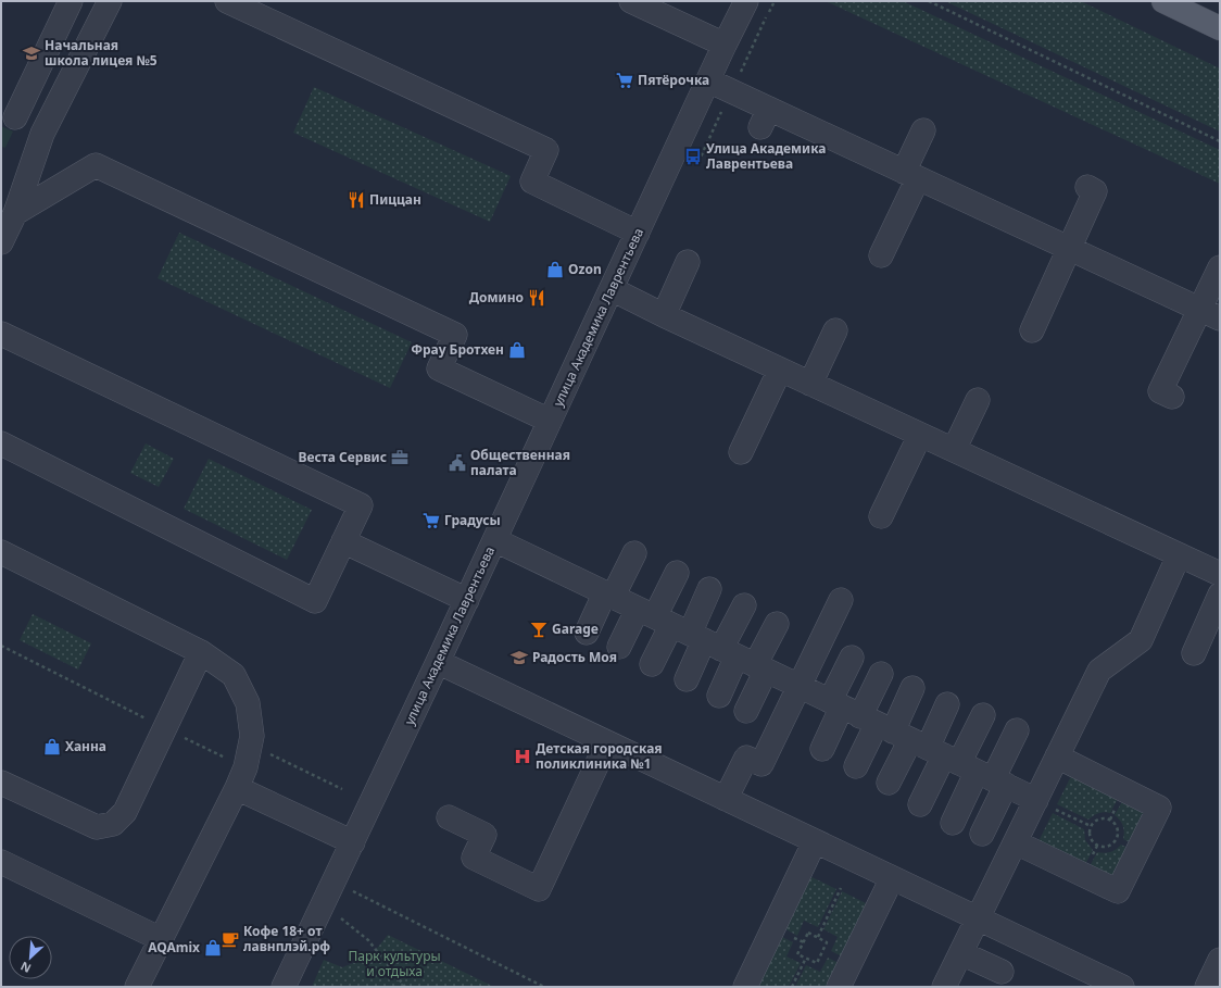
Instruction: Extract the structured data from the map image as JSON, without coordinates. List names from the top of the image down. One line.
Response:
{"streets":{"street":["улица Академика Лаврентьева"]},"parks":["Парк культуры и отдыха"],"places":{"school or university":["Начальная школа лицея №5","Радость Моя"],"supermarket":["Пятёрочка","Градусы"],"bus stop":["Улица Академика Лаврентьева"],"restaurant":["Пиццан","Домино"],"shop":["Ozon","Фрау Бротхен","Ханна","AQAmix"],"office":["Веста Сервис"],"public building":["Общественная палата"],"bar":["Garage"],"hospital":["Детская городская поликлиника №1"],"cafe":["Кофе 18+ от лавнплэй.рф"]},"north":"bottom left"}
